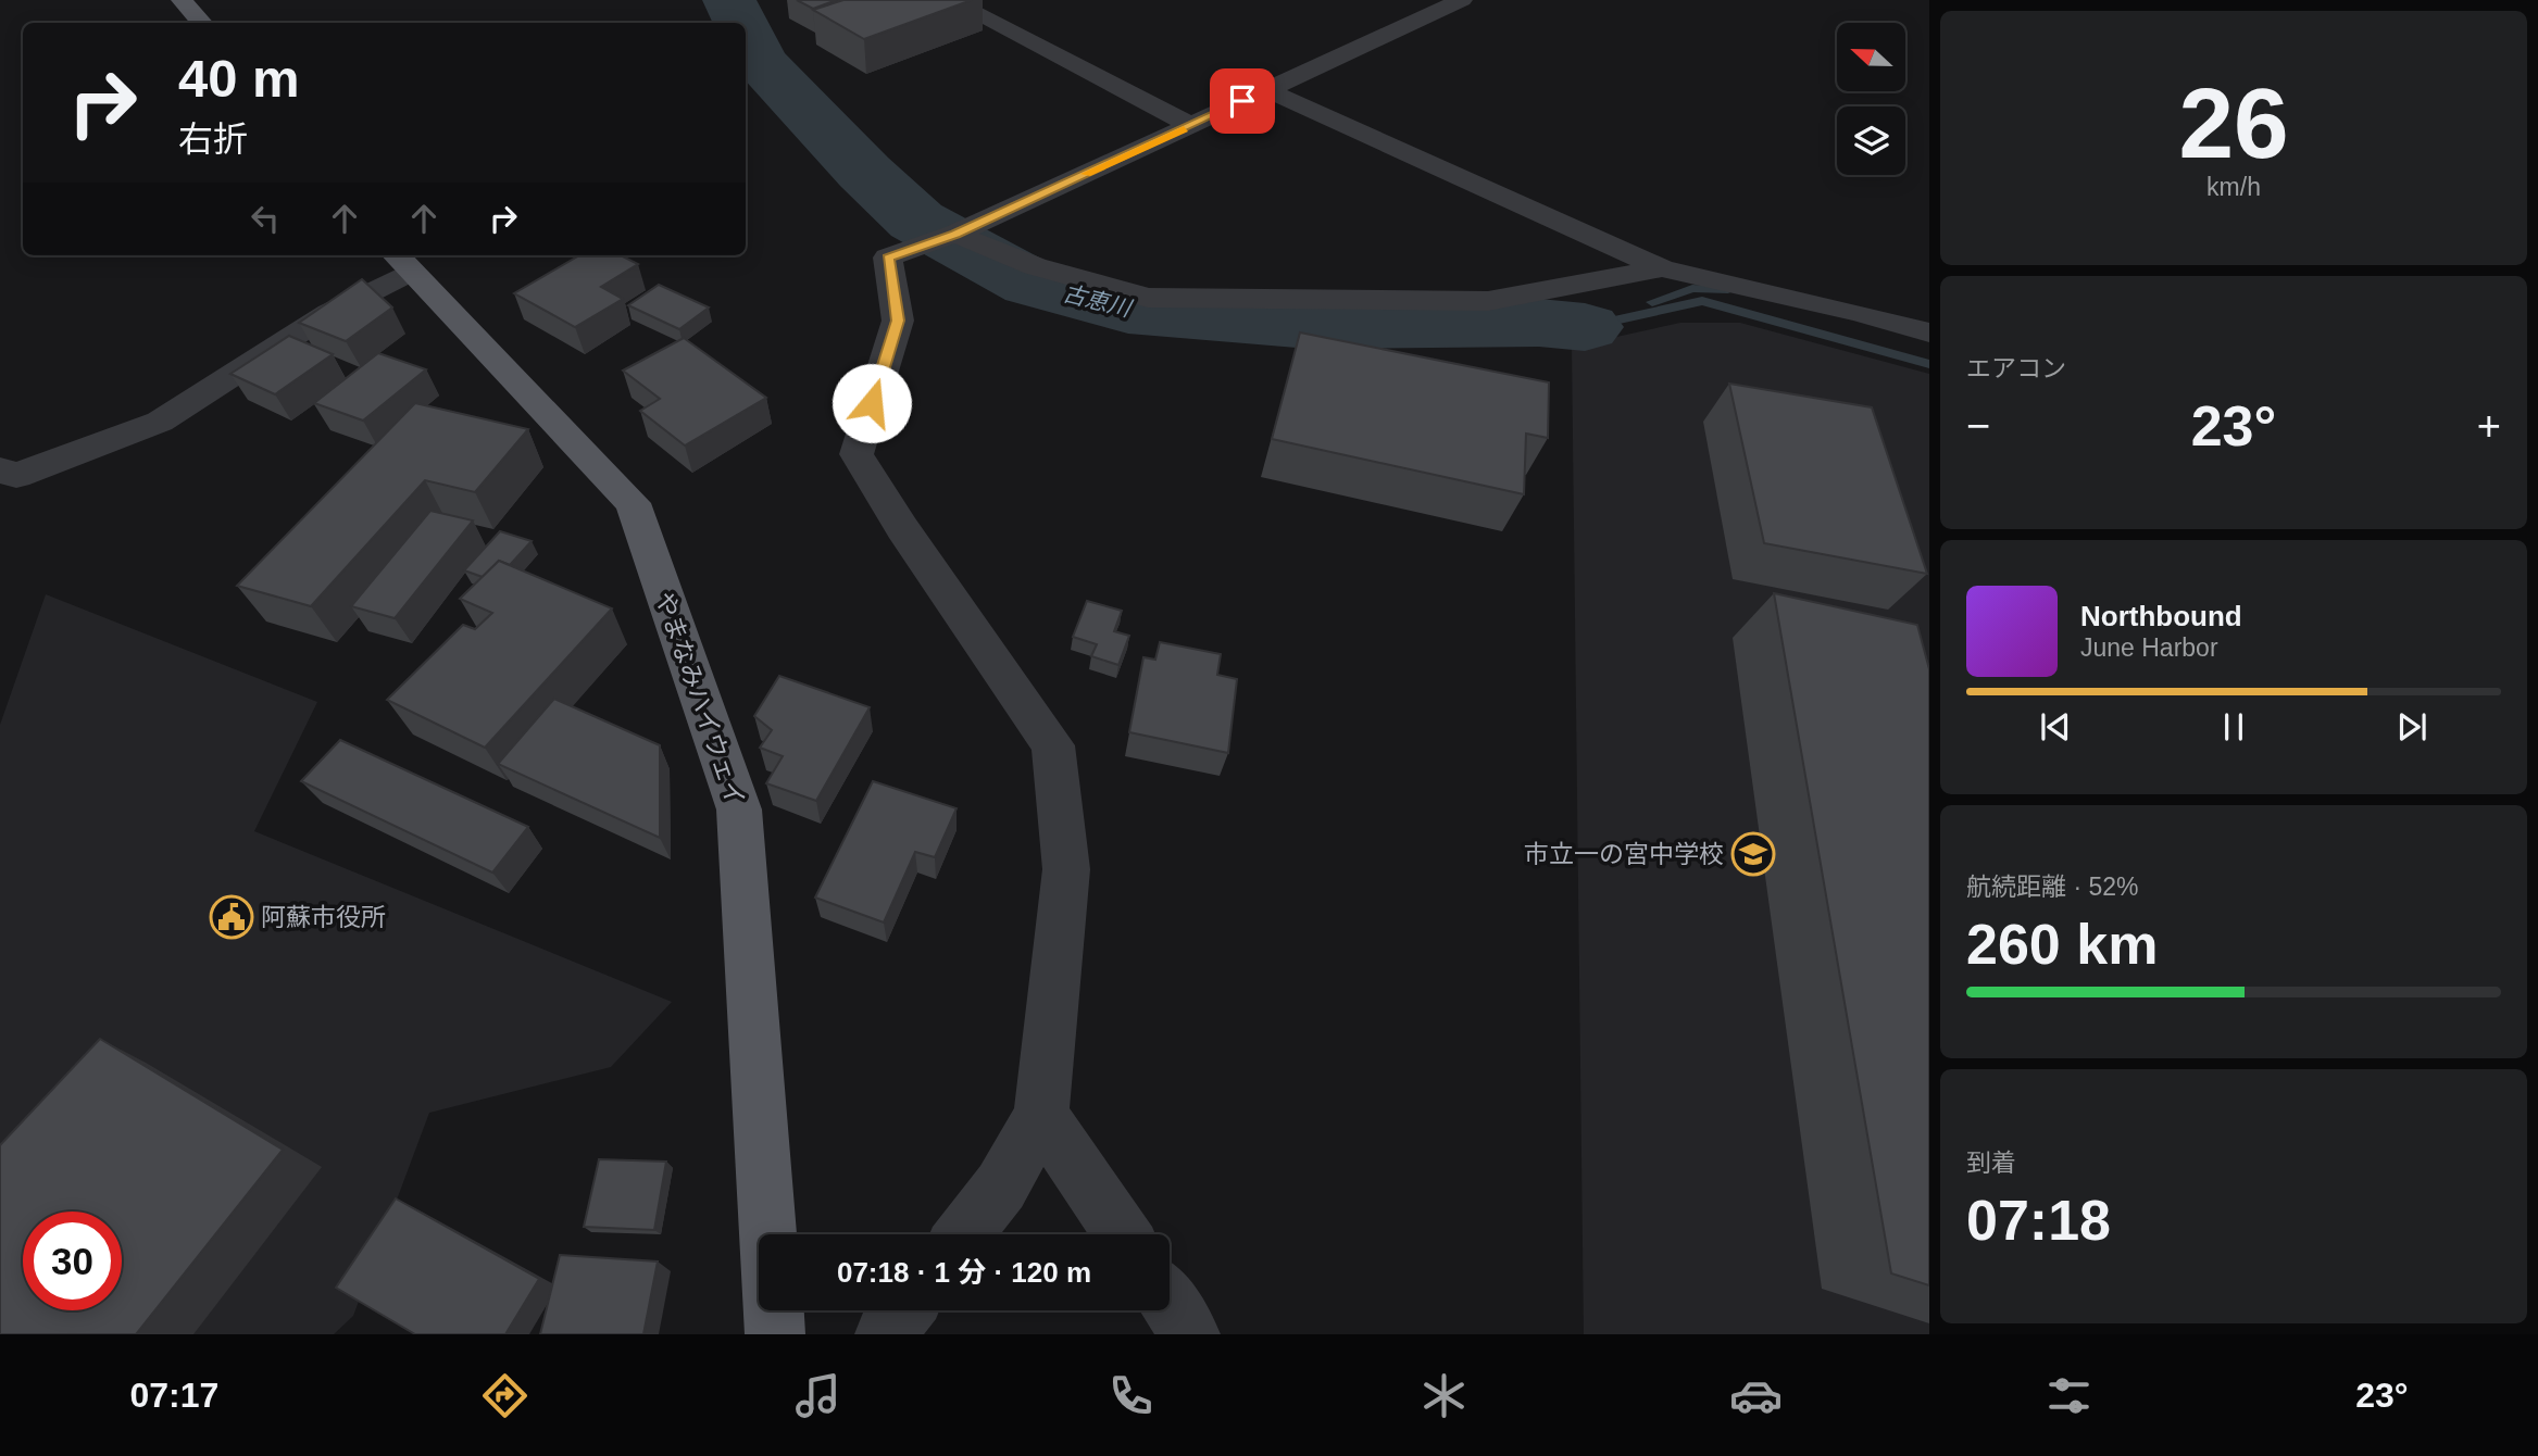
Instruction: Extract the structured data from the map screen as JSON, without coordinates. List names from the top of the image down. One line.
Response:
{"streets":{"main road":["やまなみハイウェイ"]},"water":["古恵川"],"places":{"school or university":["市立一の宮中学校"],"public building":["阿蘇市役所"]},"north":"left","page":{"tile":[["26","km/h"],"エアコン",["航続距離 · 52%","260 km"],["到着","07:18"]],"turn":["40 m","右折"],"heat":["−","23°","+"],"song":["Northbound","June Harbor"],"limit":"30","trip":"07:18 · 1 分 · 120 m","tabs":["07:17","23°"]}}
